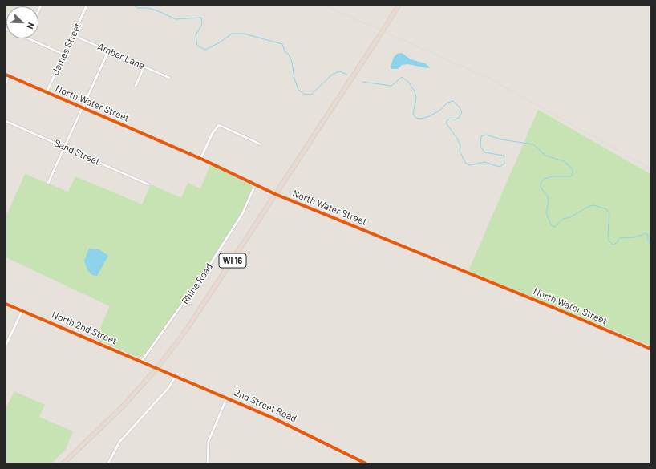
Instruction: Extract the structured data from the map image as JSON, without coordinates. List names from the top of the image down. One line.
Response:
{"streets":{"highway":["WI 16"],"street":["James Street","Amber Lane","North Water Street","Sand Street","Rhine Road","North 2nd Street","2nd Street Road"]},"crossings":[["James Street","Amber Lane"],["James Street","North Water Street"],["North Water Street","WI 16"],["North Water Street","Rhine Road"],["WI 16","North 2nd Street"],["WI 16","2nd Street Road"],["Rhine Road","North 2nd Street"],["North 2nd Street","2nd Street Road"]],"north":"bottom right"}
